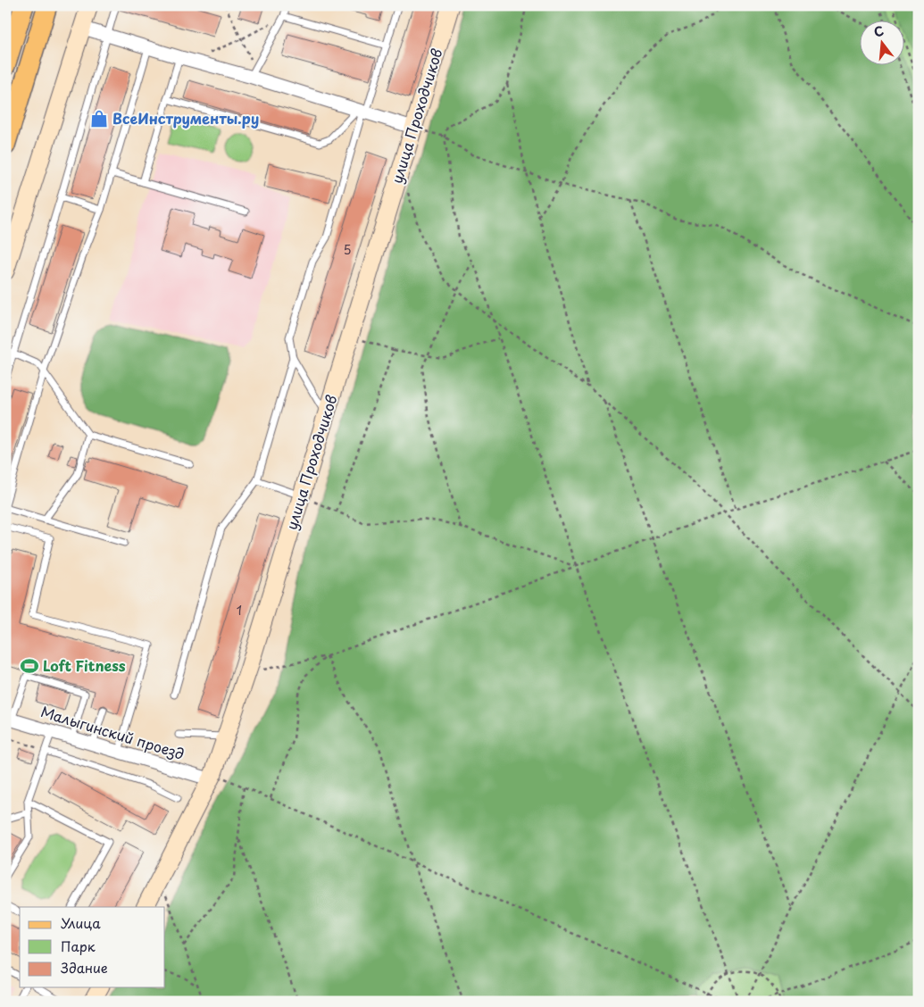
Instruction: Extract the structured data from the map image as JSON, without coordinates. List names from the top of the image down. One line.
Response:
{"streets":{"street":["улица Проходчиков","Малыгинский проезд"]},"crossings":[["улица Проходчиков","Малыгинский проезд"]],"places":{"shop":["ВсеИнструменты.ру"],"sports":["Loft Fitness"]},"house_numbers":["5","1"],"legend":["Улица","Парк","Здание"],"north":"top"}
